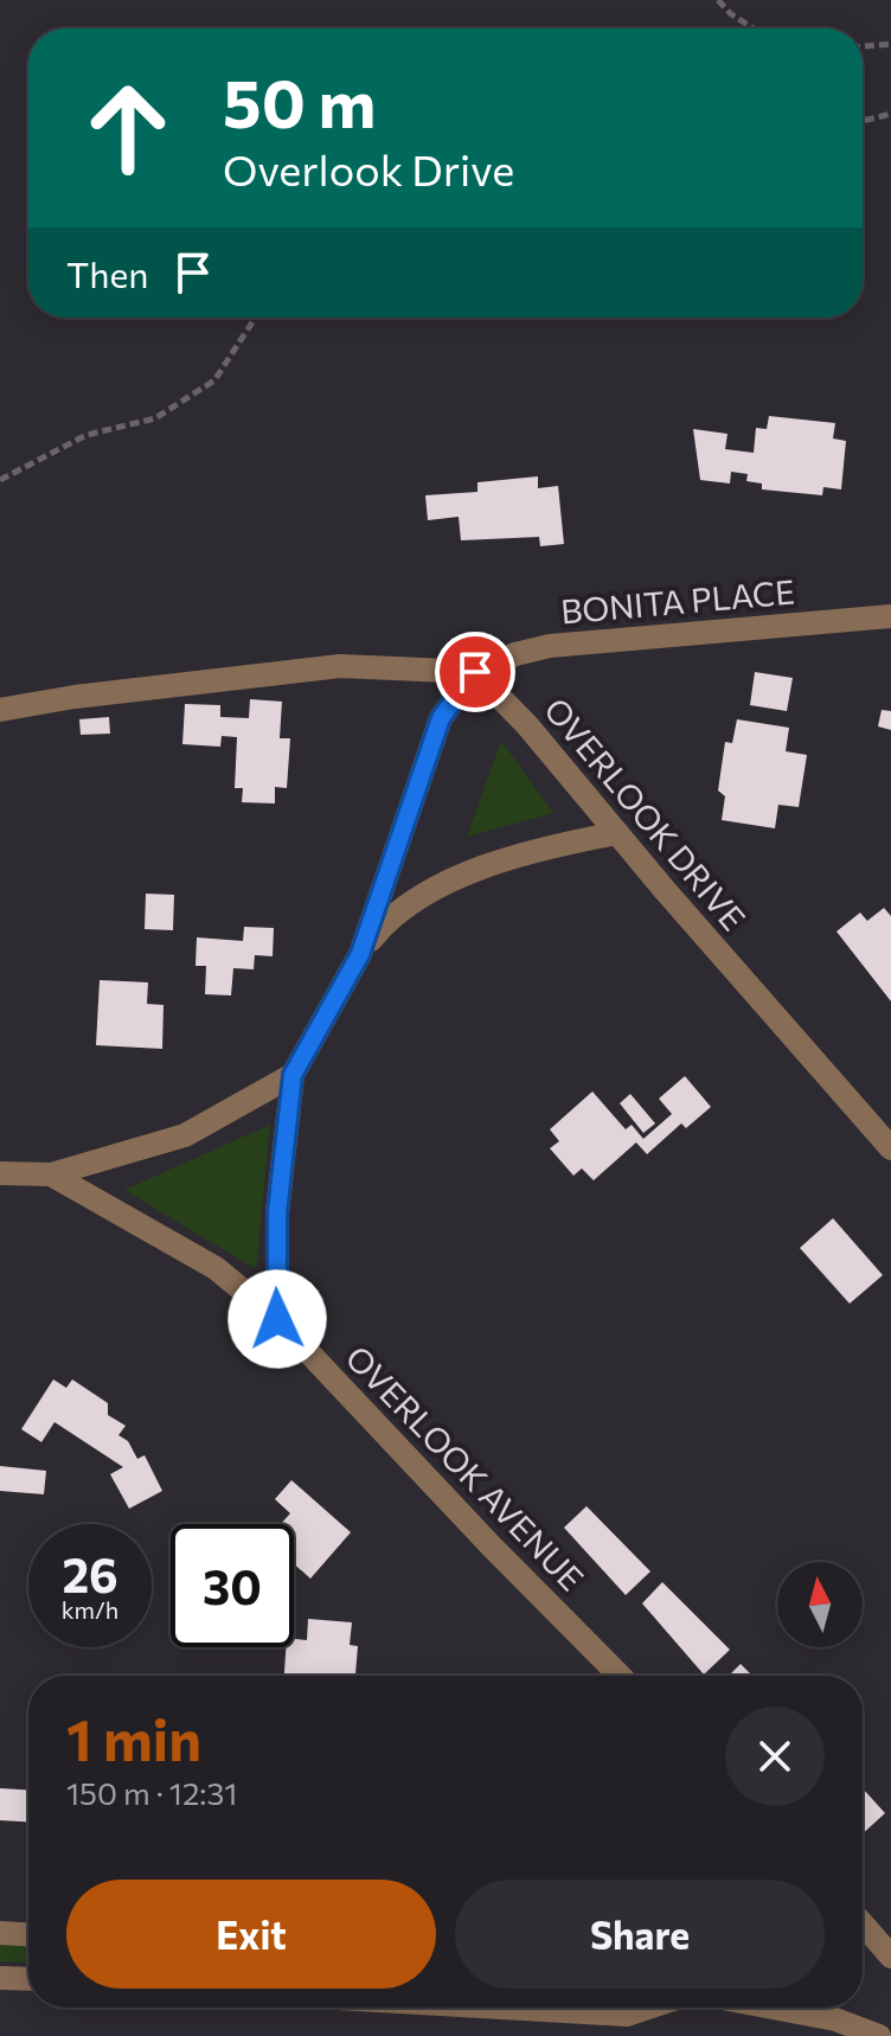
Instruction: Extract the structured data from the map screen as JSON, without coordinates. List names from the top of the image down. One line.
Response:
{"streets":{"street":["BONITA PLACE","OVERLOOK DRIVE","OVERLOOK AVENUE"]},"crossings":[["BONITA PLACE","OVERLOOK DRIVE"]],"north":"top","page":{"turn":["50 m","Overlook Drive"],"then":"Then","speed":"26 km/h","limit":"30","heading":["1 min","150 m · 12:31"],"buttons":["Exit","Share"]}}
